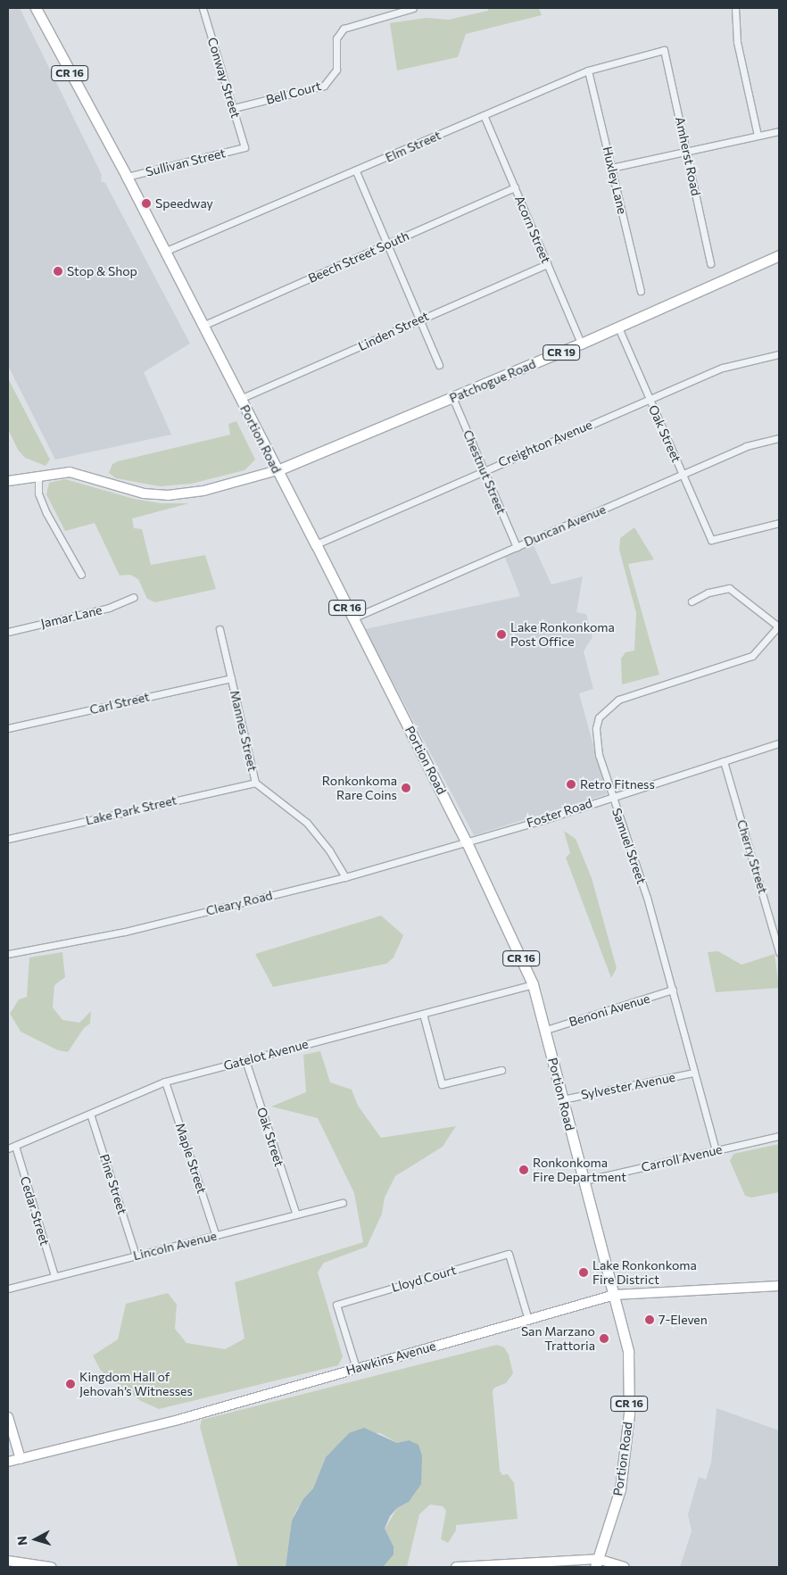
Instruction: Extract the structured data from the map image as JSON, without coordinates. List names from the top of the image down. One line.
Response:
{"streets":{"main road":["CR 16","CR 19","Patchogue Road","Portion Road"],"street":["Conway Street","Bell Court","Elm Street","Amherst Road","Sullivan Street","Huxley Lane","Acorn Street","Beech Street South","Linden Street","Oak Street","Creighton Avenue","Chestnut Street","Duncan Avenue","Jamar Lane","Carl Street","Mannes Street","Lake Park Street","Foster Road","Samuel Street","Cherry Street","Cleary Road","Benoni Avenue","Gatelot Avenue","Sylvester Avenue","Maple Street","Carroll Avenue","Pine Street","Cedar Street","Lincoln Avenue","Lloyd Court","Hawkins Avenue"]},"crossings":[["Conway Street","Bell Court"],["Conway Street","Sullivan Street"],["Elm Street","Amherst Road"],["Elm Street","Huxley Lane"],["Elm Street","Acorn Street"],["Elm Street","Portion Road"],["Sullivan Street","Portion Road"],["Acorn Street","Beech Street South"],["Acorn Street","Linden Street"],["Acorn Street","Patchogue Road"],["Beech Street South","Portion Road"],["Linden Street","Portion Road"],["Patchogue Road","Oak Street"],["Patchogue Road","Portion Road"],["Patchogue Road","Chestnut Street"],["Oak Street","Creighton Avenue"],["Oak Street","Duncan Avenue"],["Oak Street","Gatelot Avenue"],["Oak Street","Lincoln Avenue"],["Portion Road","Creighton Avenue"],["Portion Road","Duncan Avenue"],["Portion Road","Foster Road"],["Portion Road","Cleary Road"],["Portion Road","Benoni Avenue"],["Portion Road","Gatelot Avenue"],["Portion Road","Sylvester Avenue"],["Portion Road","Carroll Avenue"],["Portion Road","Hawkins Avenue"],["Creighton Avenue","Chestnut Street"],["Chestnut Street","Duncan Avenue"],["Carl Street","Mannes Street"],["Mannes Street","Lake Park Street"],["Mannes Street","Cleary Road"],["Foster Road","Samuel Street"],["Foster Road","Cherry Street"],["Foster Road","Cleary Road"],["Samuel Street","Benoni Avenue"],["Samuel Street","Sylvester Avenue"],["Samuel Street","Carroll Avenue"],["Gatelot Avenue","Maple Street"],["Gatelot Avenue","Pine Street"],["Gatelot Avenue","Cedar Street"],["Maple Street","Lincoln Avenue"],["Pine Street","Lincoln Avenue"],["Cedar Street","Lincoln Avenue"],["Lloyd Court","Hawkins Avenue"]],"places":["Speedway","Stop & Shop","Lake Ronkonkoma Post Office","Retro Fitness","Ronkonkoma Rare Coins","Ronkonkoma Fire Department","Lake Ronkonkoma Fire District","7-Eleven","San Marzano Trattoria","Kingdom Hall of Jehovah’s Witnesses"],"north":"left"}
